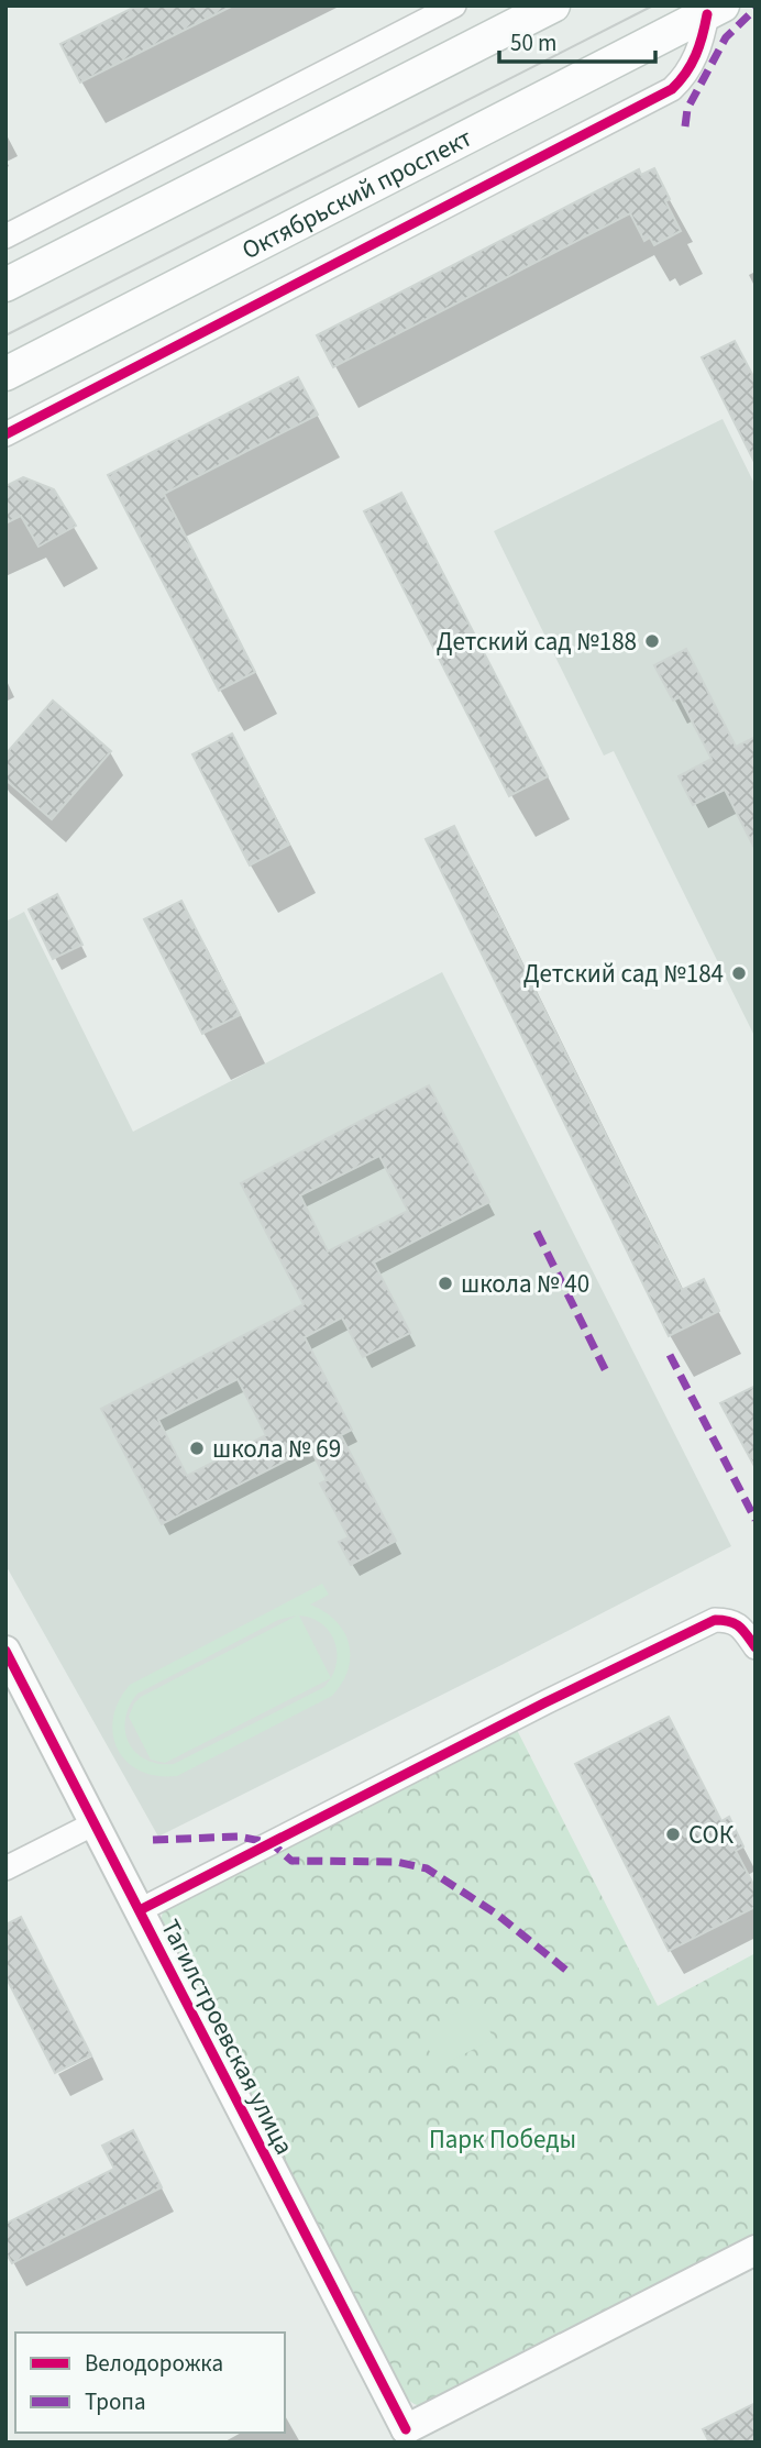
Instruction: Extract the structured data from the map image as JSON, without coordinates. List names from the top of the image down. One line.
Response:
{"streets":{"main road":["Октябрьский проспект"],"street":["Тагилстроевская улица"]},"parks":["Парк Победы"],"places":["Детский сад №188","Детский сад №184","школа № 40","школа № 69","СОК"],"legend":["Велодорожка","Тропа"],"scale_bar":"50 m"}
